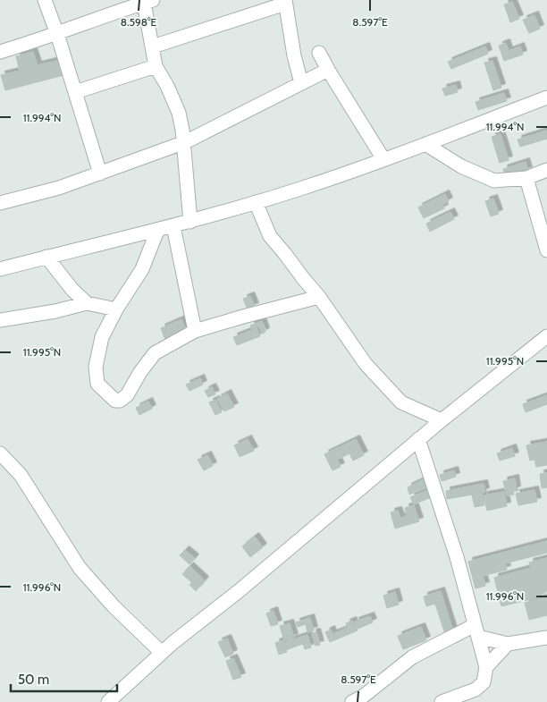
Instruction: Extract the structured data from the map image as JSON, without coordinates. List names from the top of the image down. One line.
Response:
{"scale_bar":"50 m","coordinates":["8.598°E","8.597°E","11.994°N","11.995°N","11.996°N"]}
